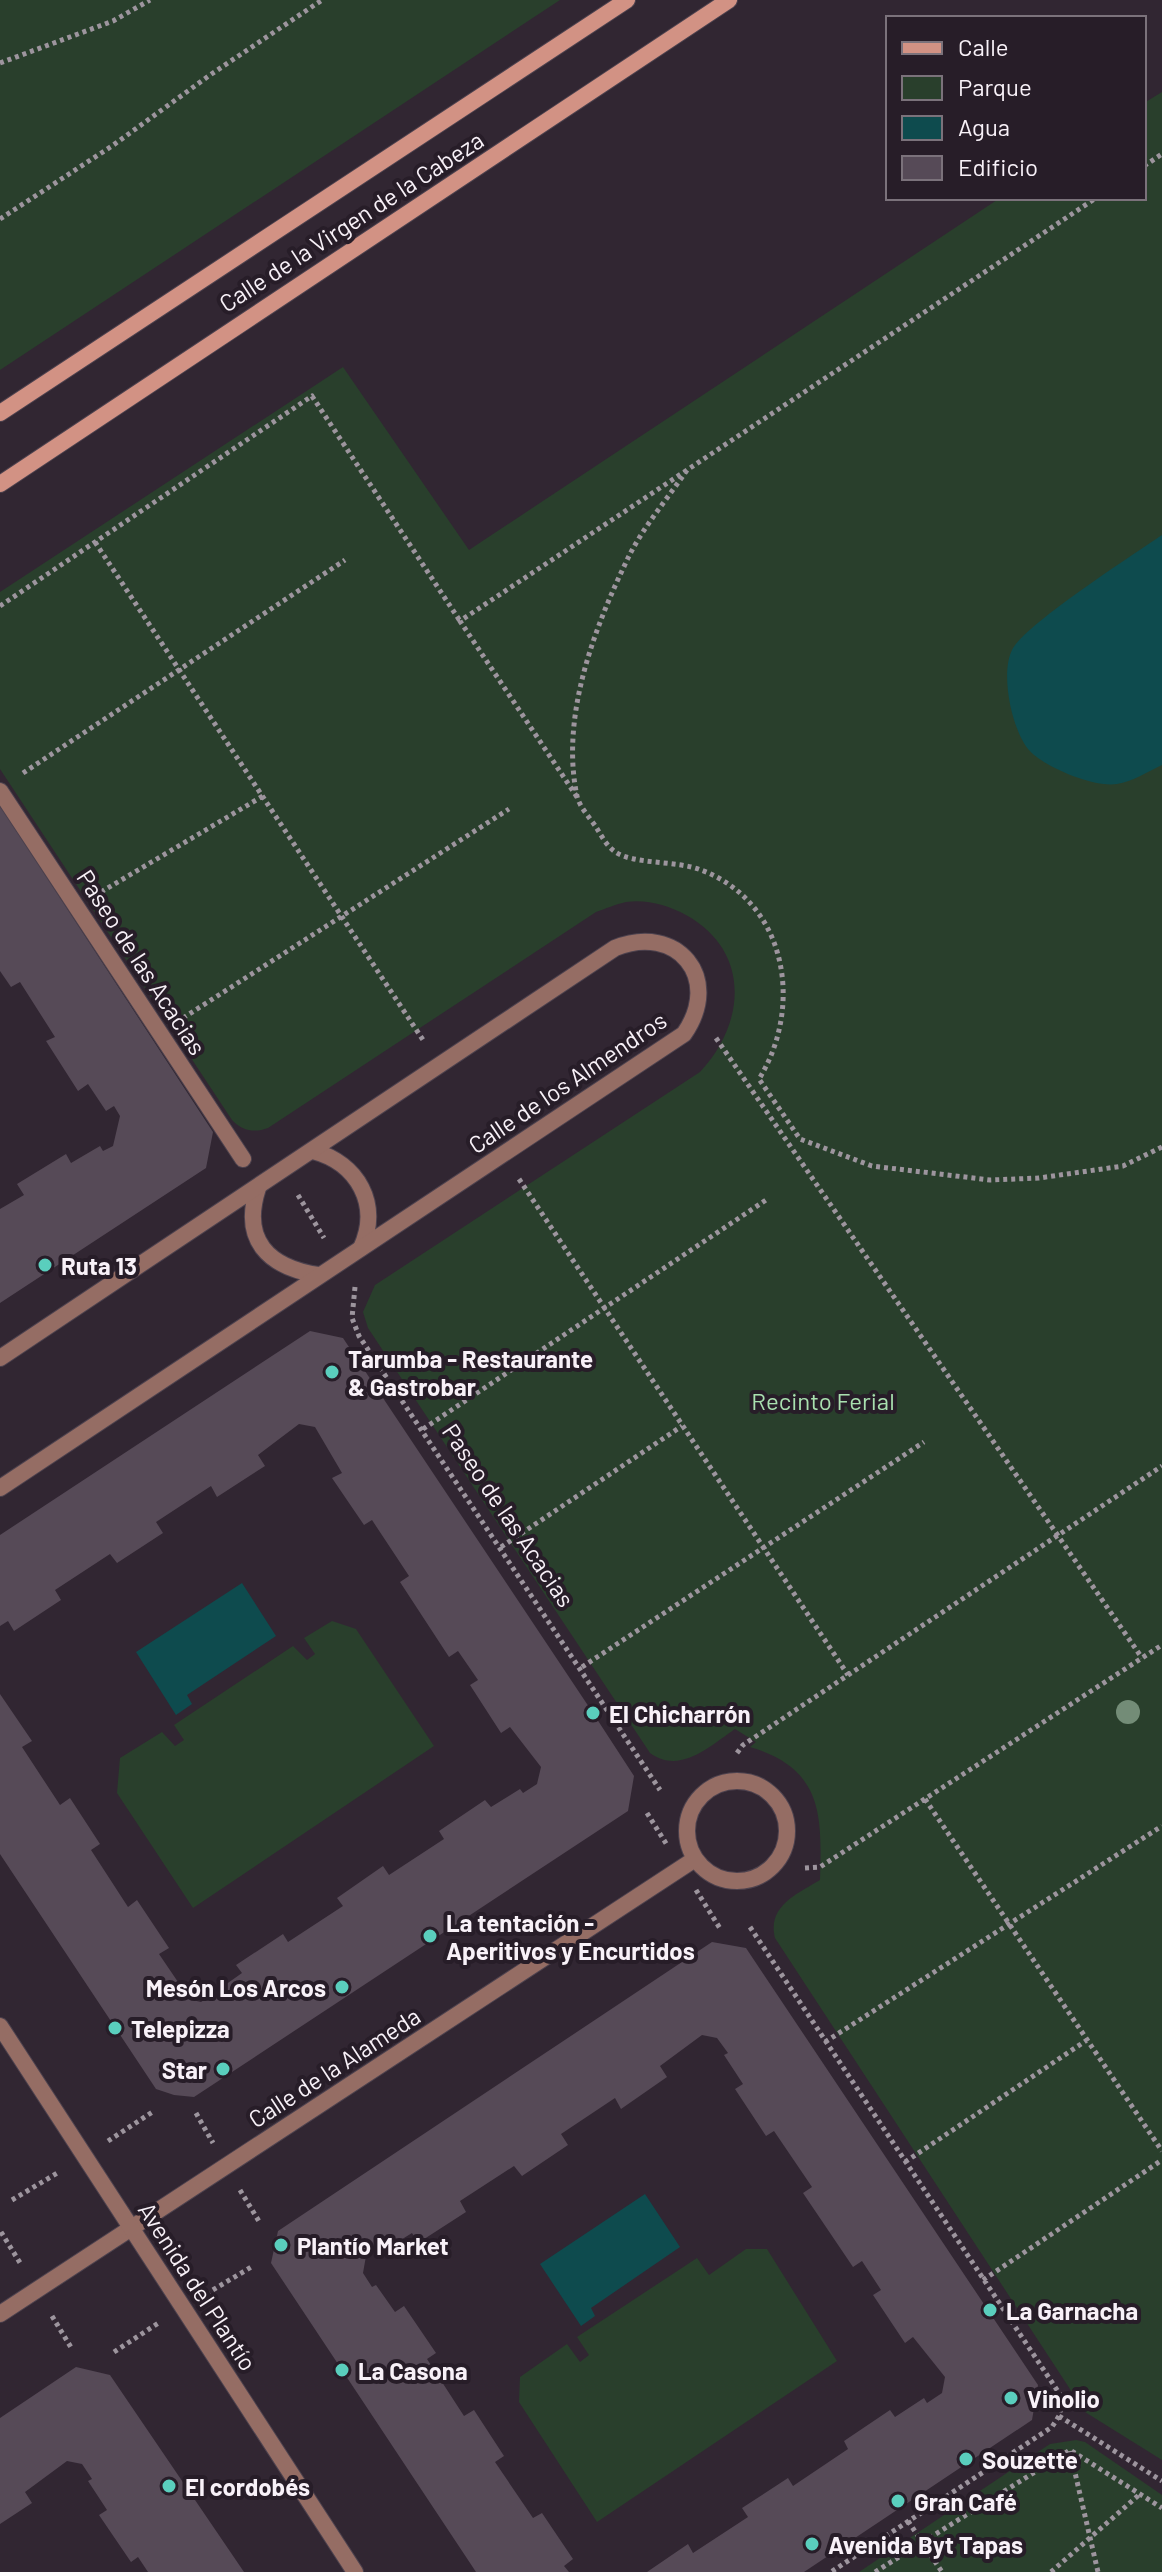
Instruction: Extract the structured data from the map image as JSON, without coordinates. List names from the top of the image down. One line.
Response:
{"streets":{"main road":["Calle de la Virgen de la Cabeza"],"street":["Paseo de las Acacias","Calle de los Almendros","Calle de la Alameda","Avenida del Plantío"]},"crossings":[["Paseo de las Acacias","Calle de los Almendros"],["Calle de la Alameda","Avenida del Plantío"]],"parks":["Recinto Ferial"],"places":["Ruta 13","Tarumba - Restaurante & Gastrobar","El Chicharrón","La tentación - Aperitivos y Encurtidos","Mesón Los Arcos","Telepizza","Star","Plantío Market","La Garnacha","La Casona","Vinolio","Souzette","El cordobés","Gran Café","Avenida Byt Tapas"],"legend":["Calle","Parque","Agua","Edificio"]}
